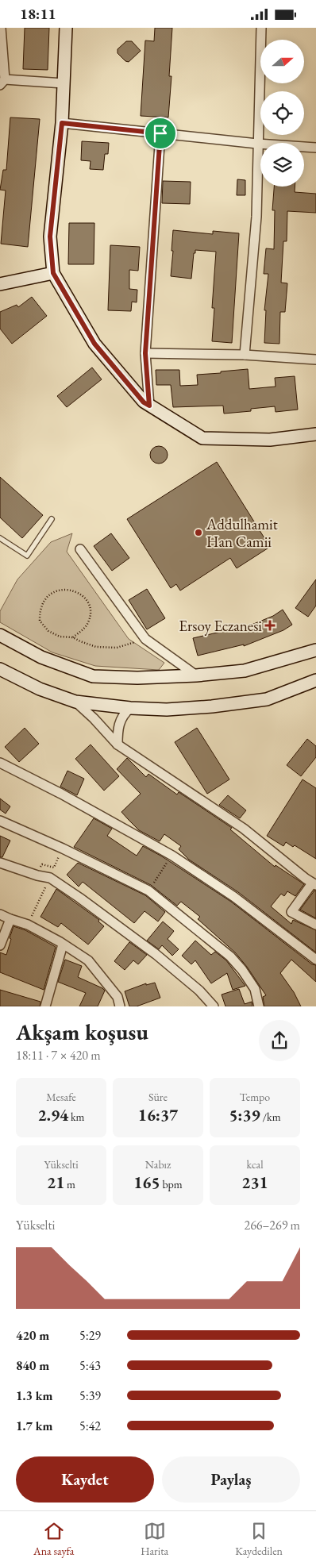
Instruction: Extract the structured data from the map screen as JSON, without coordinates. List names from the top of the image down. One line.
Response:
{"places":{"other":["Addulhamit Han Camii"],"health":["Ersoy Eczanesi"]},"north":"right","page":{"status":"18:11","heading":["Akşam koşusu","18:11 · 7 × 420 m"],"stats":[["Mesafe","2.94 km"],["Süre","16:37"],["Tempo","5:39 /km"],["Yükselti","21 m"],["Nabız","165 bpm"],["kcal","231"]],"chart":["Yükselti","266–269 m"],"list":[{"name":"420 m","note":"5:29"},{"name":"840 m","note":"5:43"},{"name":"1.3 km","note":"5:39"},{"name":"1.7 km","note":"5:42"}],"buttons":["Kaydet","Paylaş"],"tabs":["Ana sayfa","Harita","Kaydedilen"]}}
